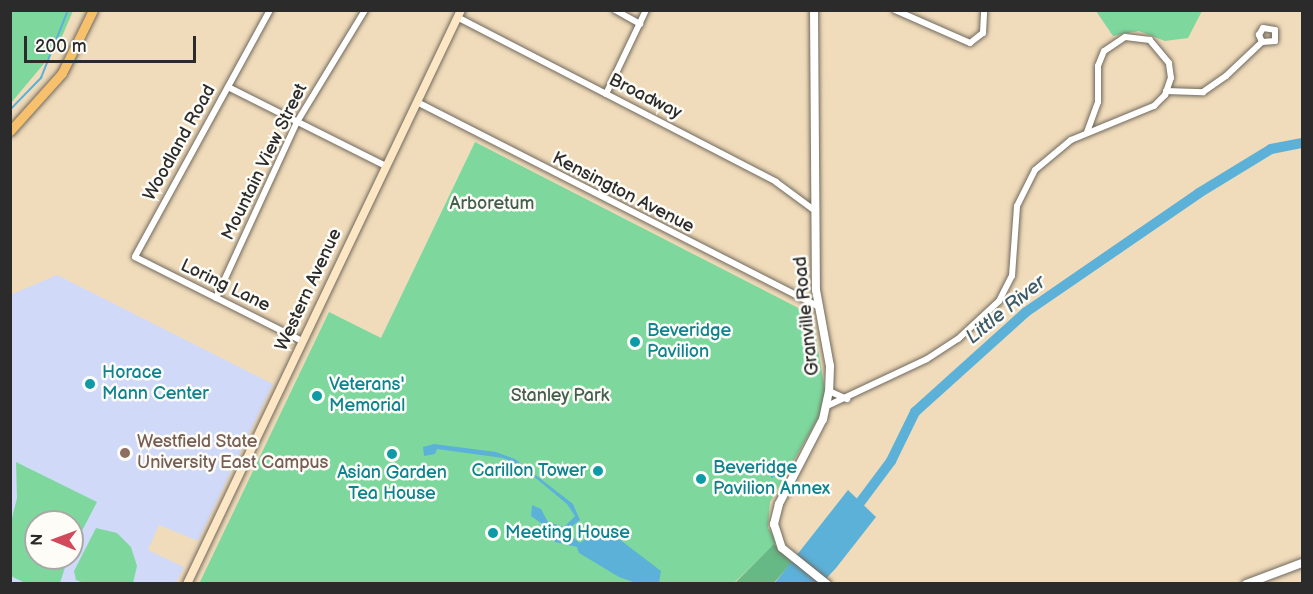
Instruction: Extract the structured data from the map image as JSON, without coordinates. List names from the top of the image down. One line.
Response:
{"streets":{"main road":["Western Avenue"],"street":["Broadway","Woodland Road","Mountain View Street","Kensington Avenue","Loring Lane","Granville Road"]},"crossings":[["Broadway","Western Avenue"],["Broadway","Granville Road"],["Woodland Road","Loring Lane"],["Mountain View Street","Loring Lane"],["Kensington Avenue","Western Avenue"],["Kensington Avenue","Granville Road"],["Loring Lane","Western Avenue"]],"water":["Little River"],"parks":["Arboretum","Stanley Park"],"places":["Beveridge Pavilion","Horace Mann Center","Veterans' Memorial","Westfield State University East Campus","Asian Garden Tea House","Carillon Tower","Beveridge Pavilion Annex","Meeting House"],"scale_bar":"200 m","north":"left"}
